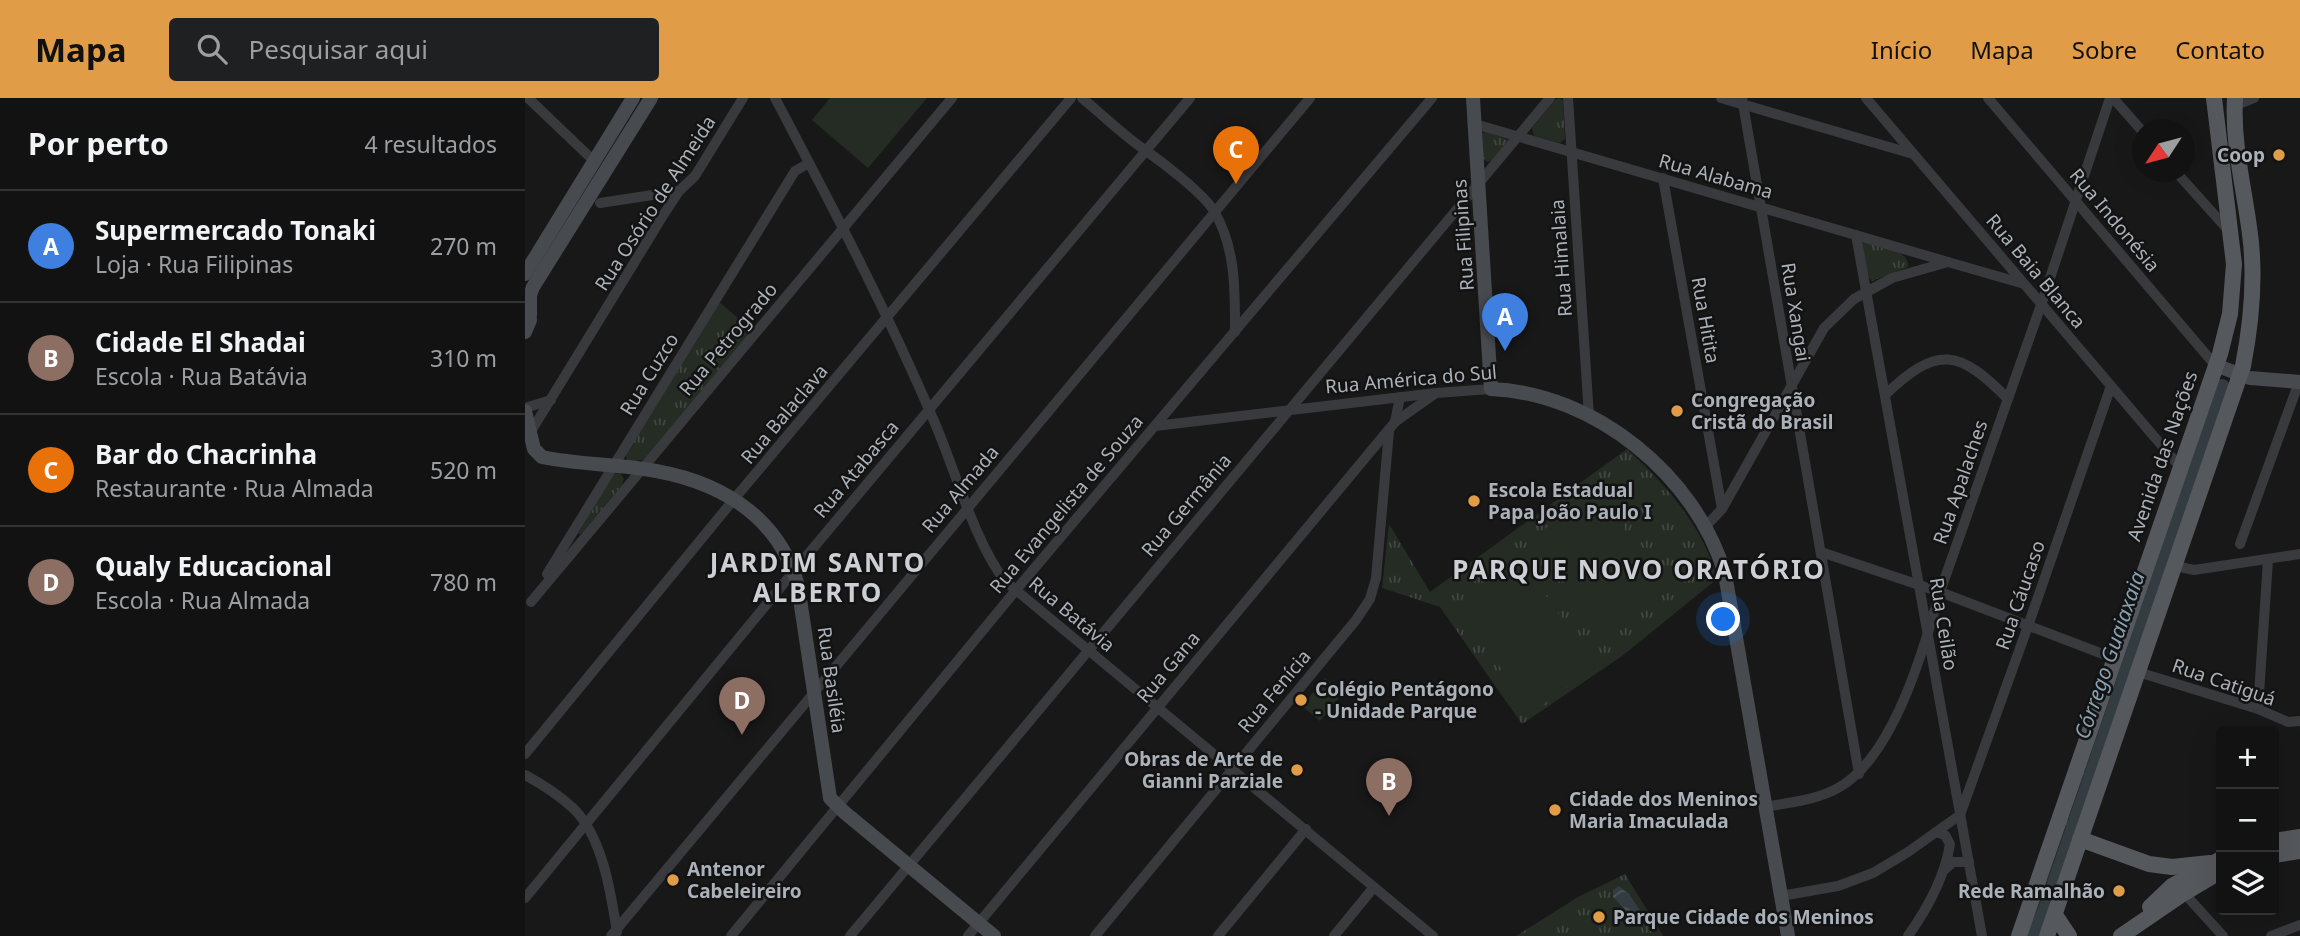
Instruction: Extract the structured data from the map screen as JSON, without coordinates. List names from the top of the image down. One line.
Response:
{"streets":{"main road":["Avenida das Nações"],"street":["Rua Alabama","Rua Osório de Almeida","Rua Indonésia","Rua Filipinas","Rua Himalaia","Rua Baia Blanca","Rua Xangai","Rua Hitita","Rua Petrogrado","Rua Cuzco","Rua América do Sul","Rua Balaclava","Rua Atabasca","Rua Apalaches","Rua Almada","Rua Evangelista de Souza","Rua Germânia","Rua Cáucaso","Rua Batávia","Rua Ceilão","Rua Gana","Rua Basiléia","Rua Catiguá","Rua Fenícia"]},"crossings":[["Rua Alabama","Rua Filipinas"],["Rua Alabama","Rua Himalaia"],["Rua Alabama","Rua Baia Blanca"],["Rua Alabama","Rua Xangai"],["Rua Alabama","Rua Hitita"],["Rua Alabama","Rua Germânia"],["Rua Alabama","Rua Ceilão"],["Rua Osório de Almeida","Rua Basiléia"],["Rua Indonésia","Avenida das Nações"],["Rua Indonésia","Rua Apalaches"],["Rua Filipinas","Rua América do Sul"],["Rua Filipinas","Rua Germânia"],["Rua Himalaia","Rua América do Sul"],["Rua Baia Blanca","Avenida das Nações"],["Rua Baia Blanca","Rua Apalaches"],["Rua Baia Blanca","Rua Cáucaso"],["Rua Xangai","Rua Apalaches"],["Rua Petrogrado","Rua Cuzco"],["Rua Petrogrado","Rua Batávia"],["Rua Petrogrado","Rua Basiléia"],["Rua Cuzco","Rua Batávia"],["Rua Cuzco","Rua Basiléia"],["Rua América do Sul","Rua Apalaches"],["Rua América do Sul","Rua Evangelista de Souza"],["Rua América do Sul","Rua Germânia"],["Rua América do Sul","Rua Gana"],["Rua Balaclava","Rua Batávia"],["Rua Balaclava","Rua Basiléia"],["Rua Atabasca","Rua Batávia"],["Rua Atabasca","Rua Basiléia"],["Rua Apalaches","Rua Ceilão"],["Rua Almada","Rua Batávia"],["Rua Almada","Rua Basiléia"],["Rua Evangelista de Souza","Rua Batávia"],["Rua Evangelista de Souza","Rua Basiléia"],["Rua Germânia","Rua Batávia"],["Rua Germânia","Rua Basiléia"],["Rua Cáucaso","Rua Ceilão"],["Rua Batávia","Rua Gana"],["Rua Batávia","Rua Fenícia"],["Rua Gana","Rua Basiléia"],["Rua Gana","Rua Fenícia"]],"districts":["JARDIM SANTO ALBERTO","PARQUE NOVO ORATÓRIO"],"water":["Córrego Guaiaxaia"],"places":["Coop","Congregação Cristã do Brasil","Escola Estadual Papa João Paulo I","Colégio Pentágono - Unidade Parque","Obras de Arte de Gianni Parziale","Cidade dos Meninos Maria Imaculada","Antenor Cabeleireiro","Rede Ramalhão","Parque Cidade dos Meninos"],"north":"bottom left","page":{"header":"Mapa","search":"Pesquisar aqui","nav":["Início","Mapa","Sobre","Contato"],"heading":["Por perto","4 resultados"],"pins":["C","A","D","B"],"list":[{"mark":"A","name":"Supermercado Tonaki","note":"Loja · Rua Filipinas","value":"270 m"},{"mark":"B","name":"Cidade El Shadai","note":"Escola · Rua Batávia","value":"310 m"},{"mark":"C","name":"Bar do Chacrinha","note":"Restaurante · Rua Almada","value":"520 m"},{"mark":"D","name":"Qualy Educacional","note":"Escola · Rua Almada","value":"780 m"}],"map_buttons":["+","−"]}}
